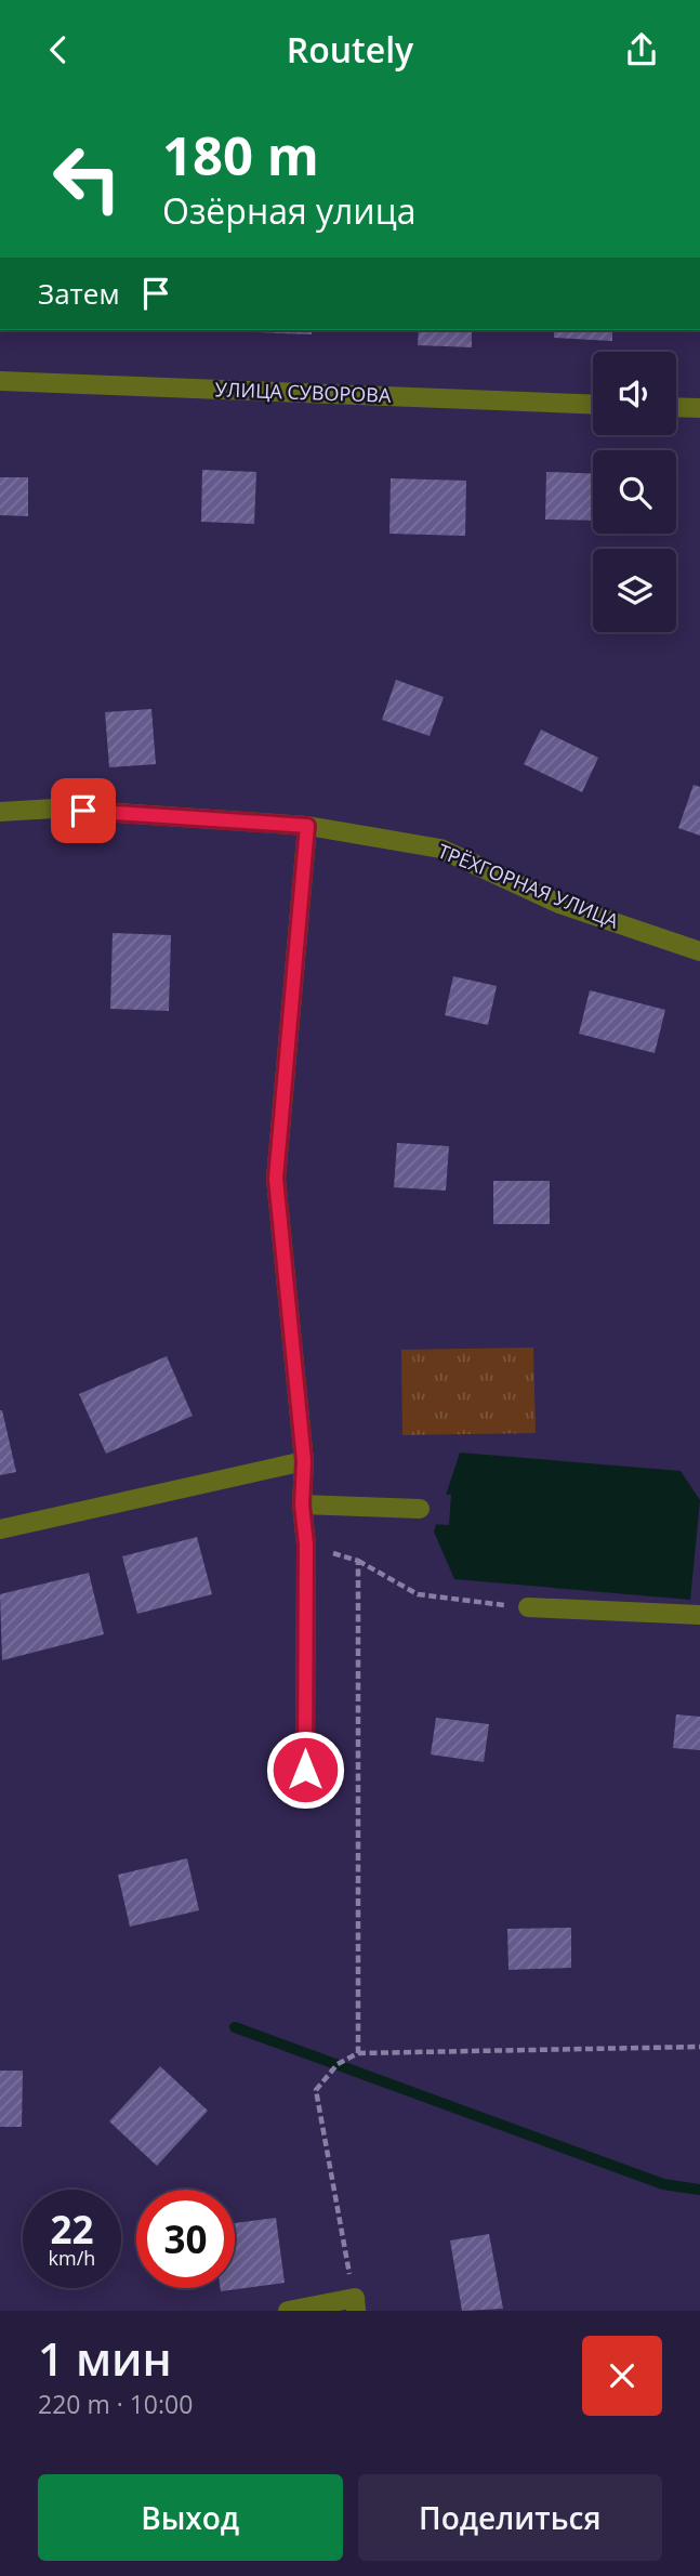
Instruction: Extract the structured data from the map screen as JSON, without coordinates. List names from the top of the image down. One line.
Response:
{"streets":{"street":["УЛИЦА СУВОРОВА","ТРЁХГОРНАЯ УЛИЦА"]},"page":{"header":"Routely","turn":["180 m","Озёрная улица"],"then":"Затем","speed":"22 km/h","limit":"30","heading":["1 мин","220 m · 10:00"],"buttons":["Выход","Поделиться"]}}
